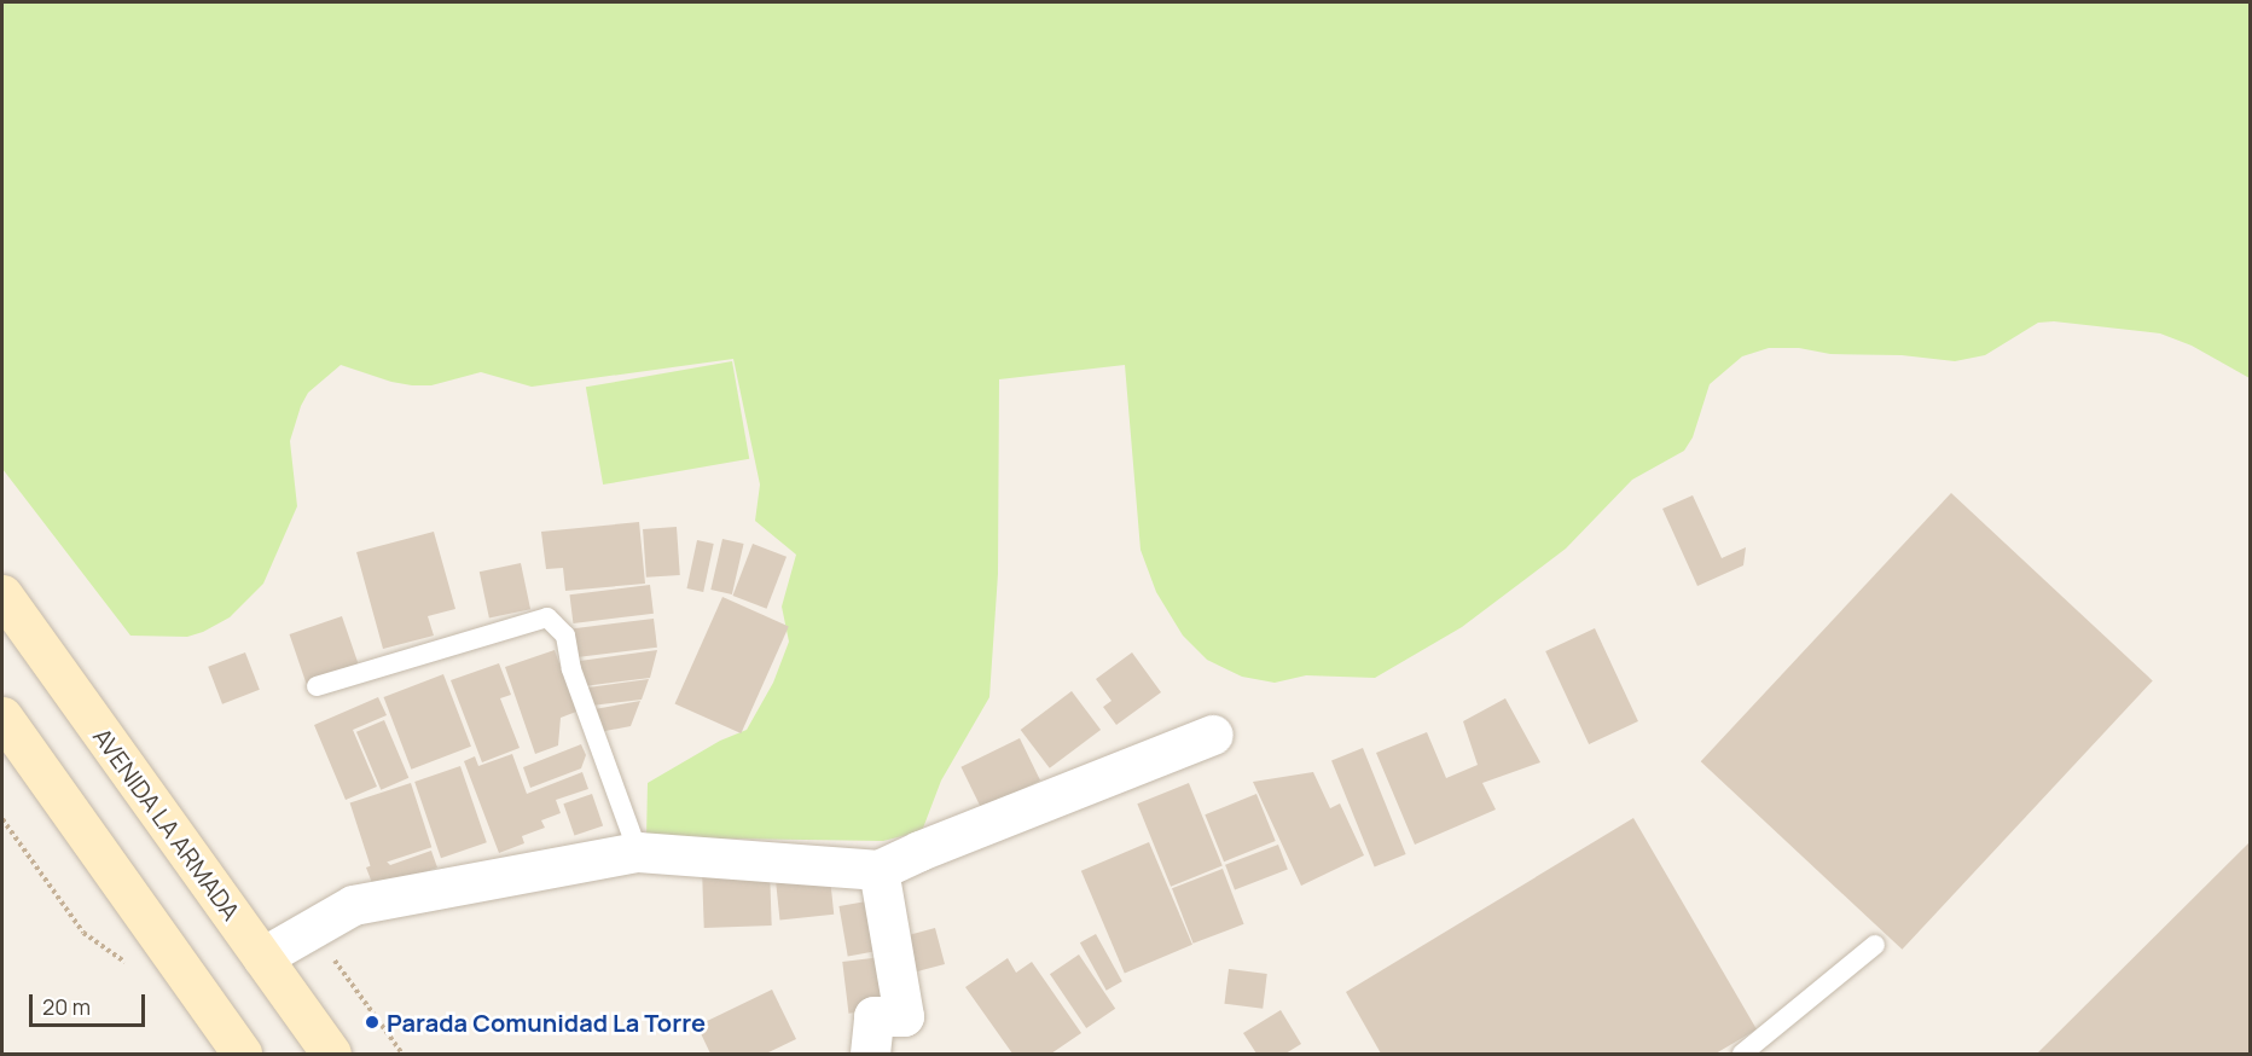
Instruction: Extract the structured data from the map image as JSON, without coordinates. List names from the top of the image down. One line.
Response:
{"streets":{"main road":["AVENIDA LA ARMADA"]},"places":["Parada Comunidad La Torre"],"scale_bar":"20 m"}
